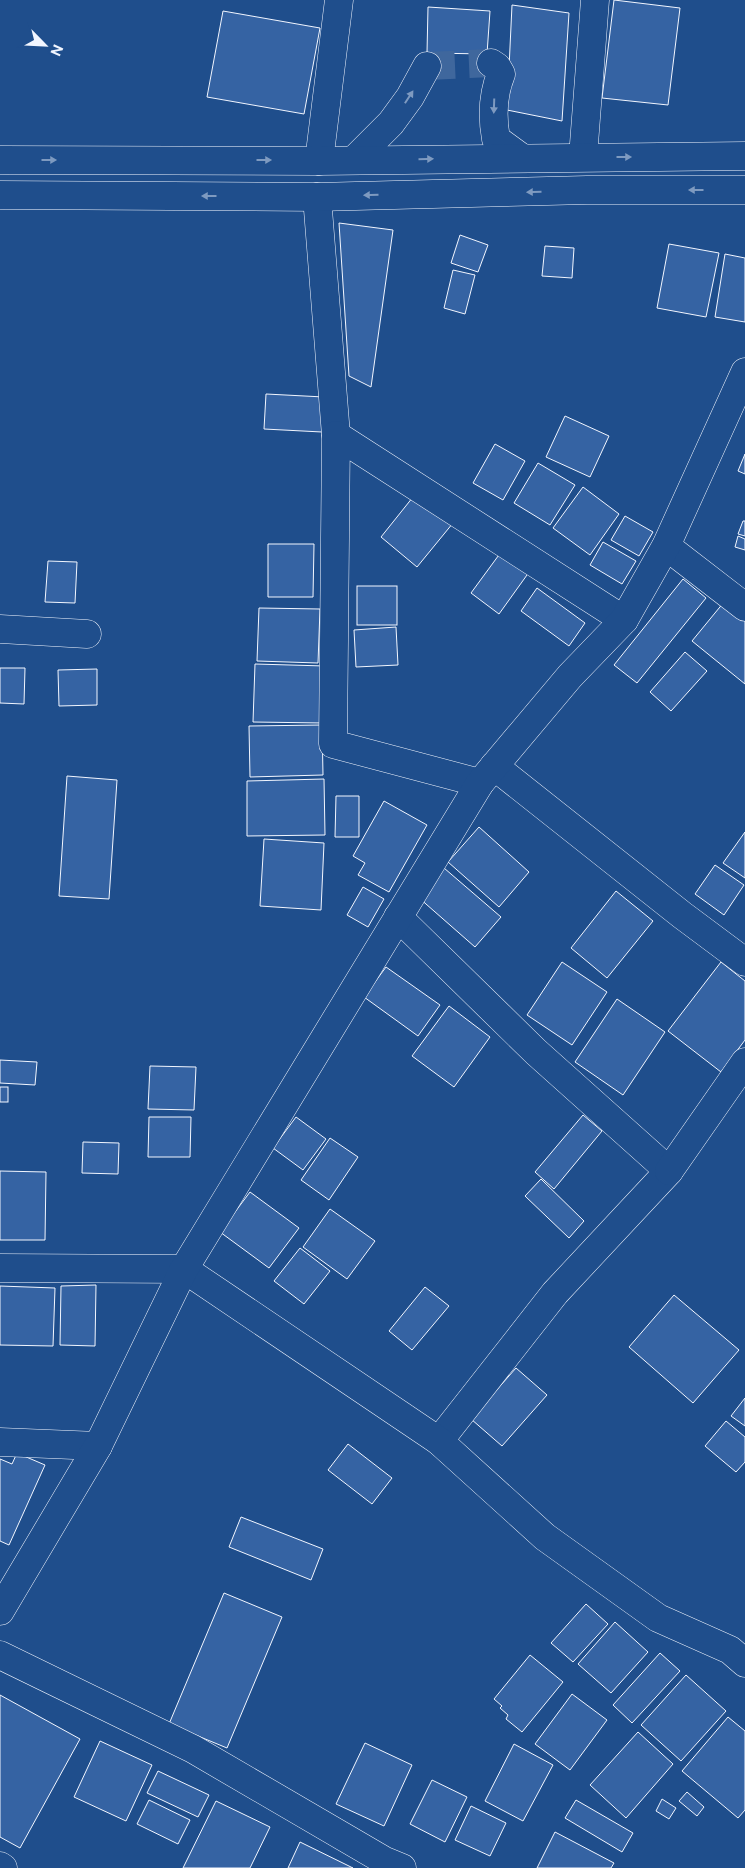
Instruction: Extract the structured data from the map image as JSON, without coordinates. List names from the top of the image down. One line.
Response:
{"north":"bottom right"}
